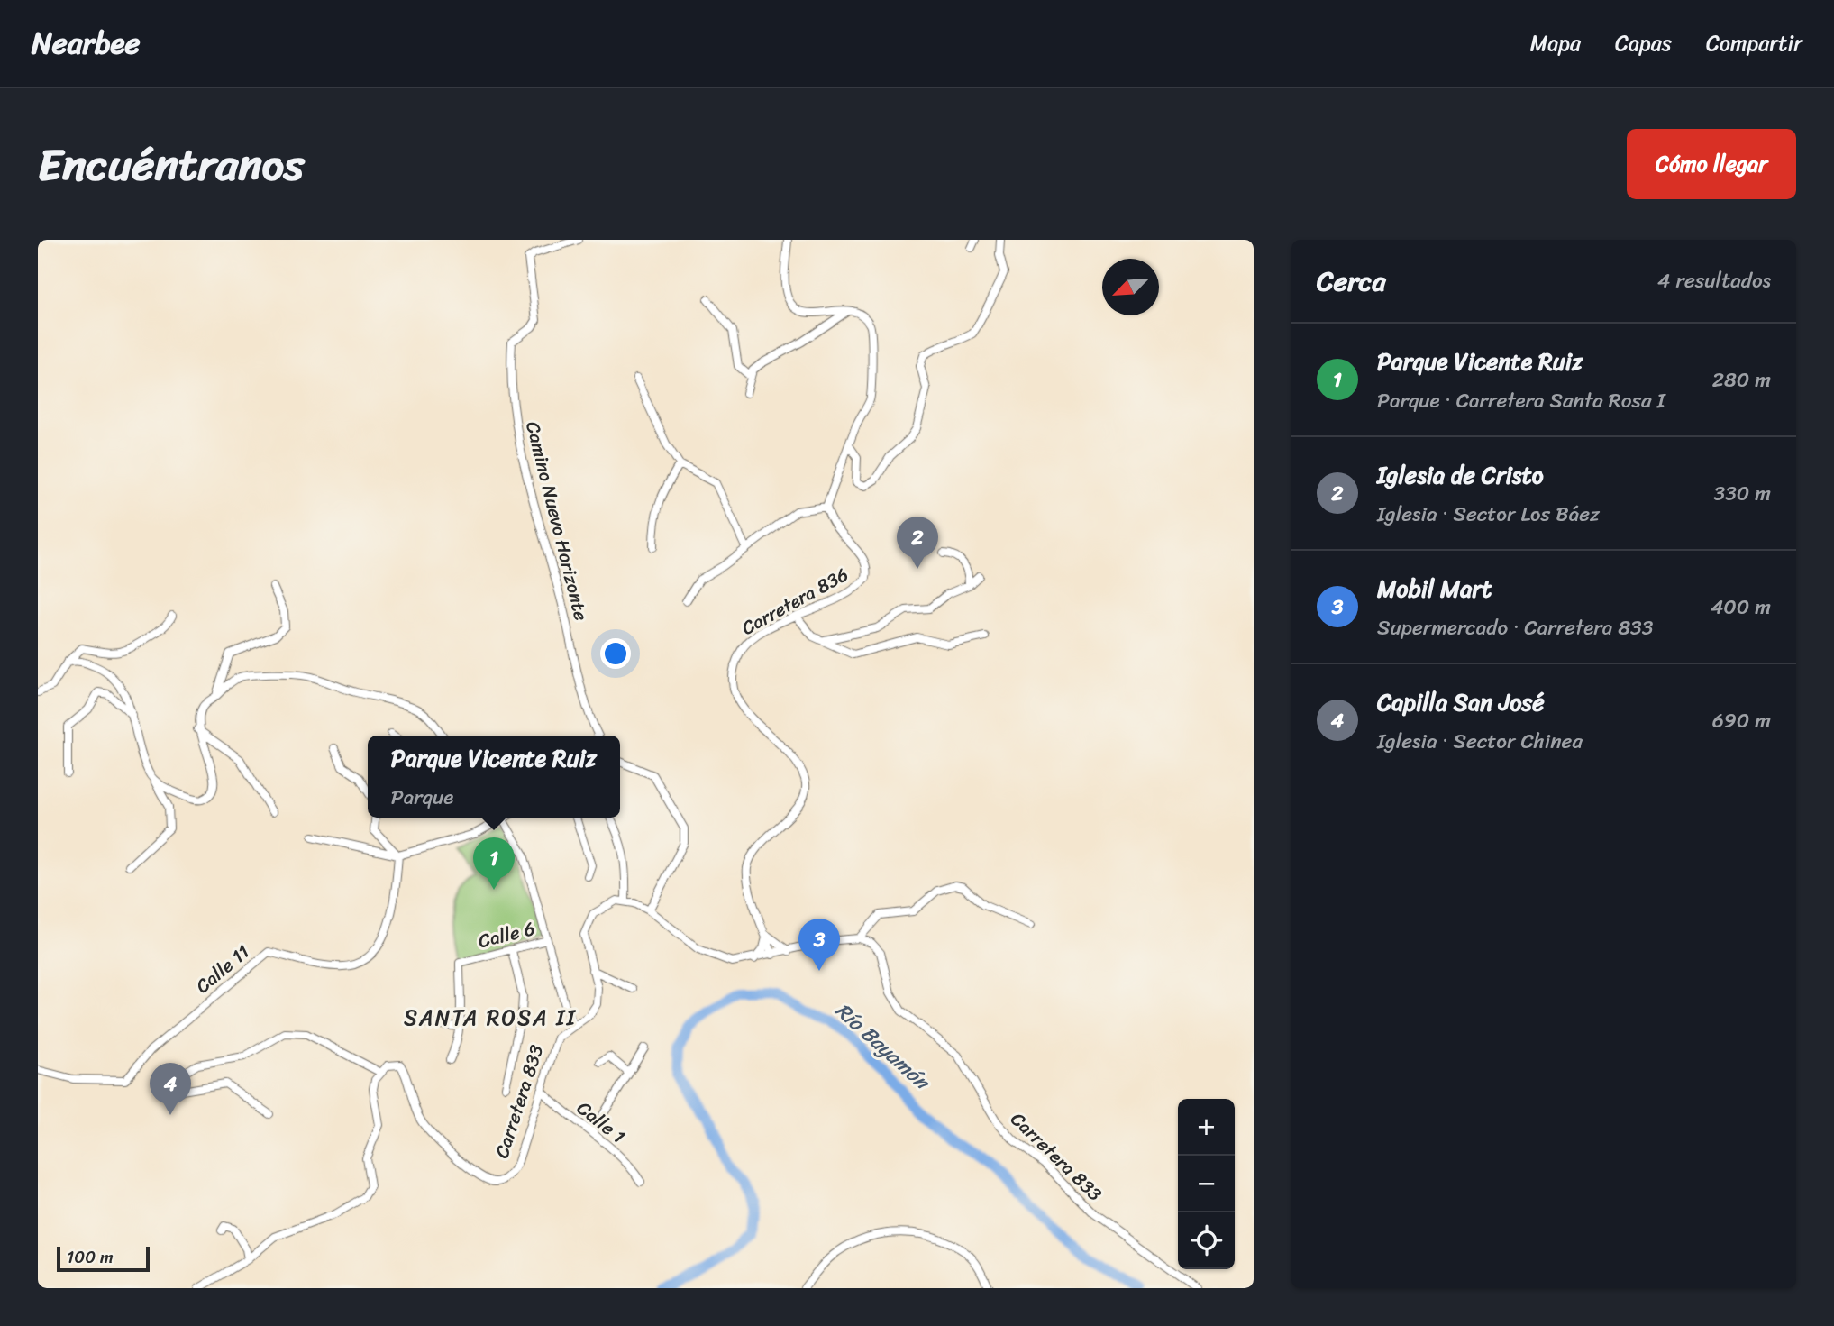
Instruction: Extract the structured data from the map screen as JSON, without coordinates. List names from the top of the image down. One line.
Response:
{"streets":{"street":["Camino Nuevo Horizonte","Carretera 836","Calle 6","Calle 11","Carretera 833","Calle 1"]},"crossings":[["Carretera 833","Calle 1"]],"districts":["SANTA ROSA II"],"water":["Río Bayamón"],"scale_bar":"100 m","north":"bottom left","page":{"header":"Nearbee","nav":["Mapa","Capas","Compartir"],"title":"Encuéntranos","buttons":"Cómo llegar","heading":["Cerca","4 resultados"],"list":[{"mark":"1","name":"Parque Vicente Ruiz","note":"Parque · Carretera Santa Rosa I","value":"280 m"},{"mark":"2","name":"Iglesia de Cristo","note":"Iglesia · Sector Los Báez","value":"330 m"},{"mark":"3","name":"Mobil Mart","note":"Supermercado · Carretera 833","value":"400 m"},{"mark":"4","name":"Capilla San José","note":"Iglesia · Sector Chinea","value":"690 m"}],"pins":["2","1","3","4"],"popup":["Parque Vicente Ruiz","Parque"],"map_buttons":["+","−"],"scale":"100 m"}}
